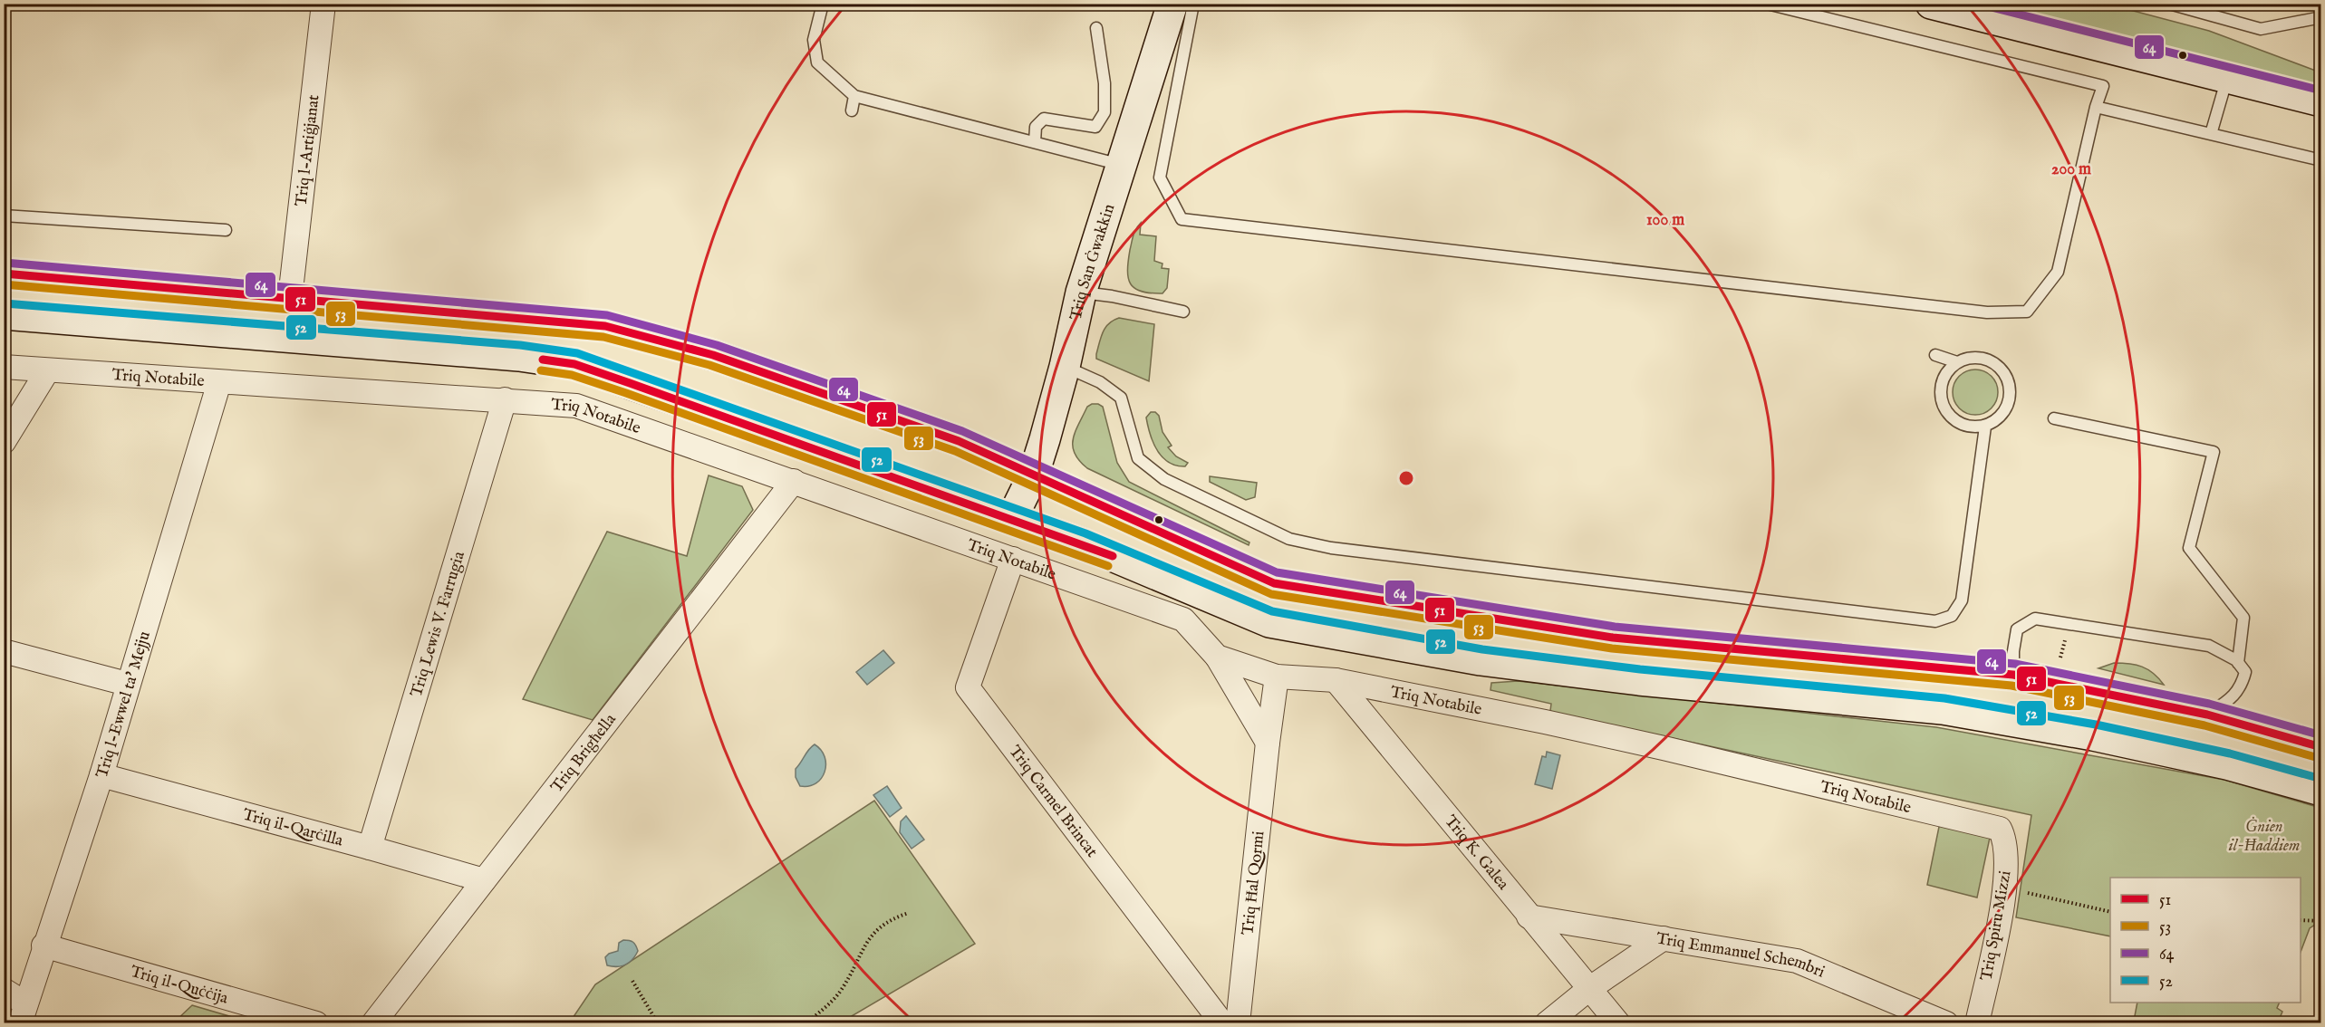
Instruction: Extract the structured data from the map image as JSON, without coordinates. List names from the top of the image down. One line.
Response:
{"streets":{"main road":["Triq San Ġwakkin"],"street":["Triq l-Artiġjanat","Triq Notabile","Triq Lewis V. Farrugia","Triq l-Ewwel ta' Mejju","Triq Brigħella","Triq Carmel Brincat","Triq il-Qarċilla","Triq K. Galea","Triq Ħal Qormi","Triq Spiru Mizzi","Triq Emmanuel Schembri","Triq il-Quċċija"]},"crossings":[["Triq Notabile","Triq Lewis V. Farrugia"],["Triq Notabile","Triq l-Ewwel ta' Mejju"],["Triq Notabile","Triq Brigħella"],["Triq Notabile","Triq Carmel Brincat"],["Triq Notabile","Triq K. Galea"],["Triq Notabile","Triq Ħal Qormi"],["Triq Notabile","Triq Spiru Mizzi"],["Triq Lewis V. Farrugia","Triq il-Qarċilla"],["Triq l-Ewwel ta' Mejju","Triq il-Qarċilla"],["Triq l-Ewwel ta' Mejju","Triq il-Quċċija"],["Triq Brigħella","Triq il-Qarċilla"],["Triq K. Galea","Triq Emmanuel Schembri"]],"parks":["Ġnien il-Ħaddiem"],"lines":["transit line 64","transit line 51","transit line 53","transit line 52"],"legend":["51","53","64","52"],"rings":["200 m","100 m"]}
